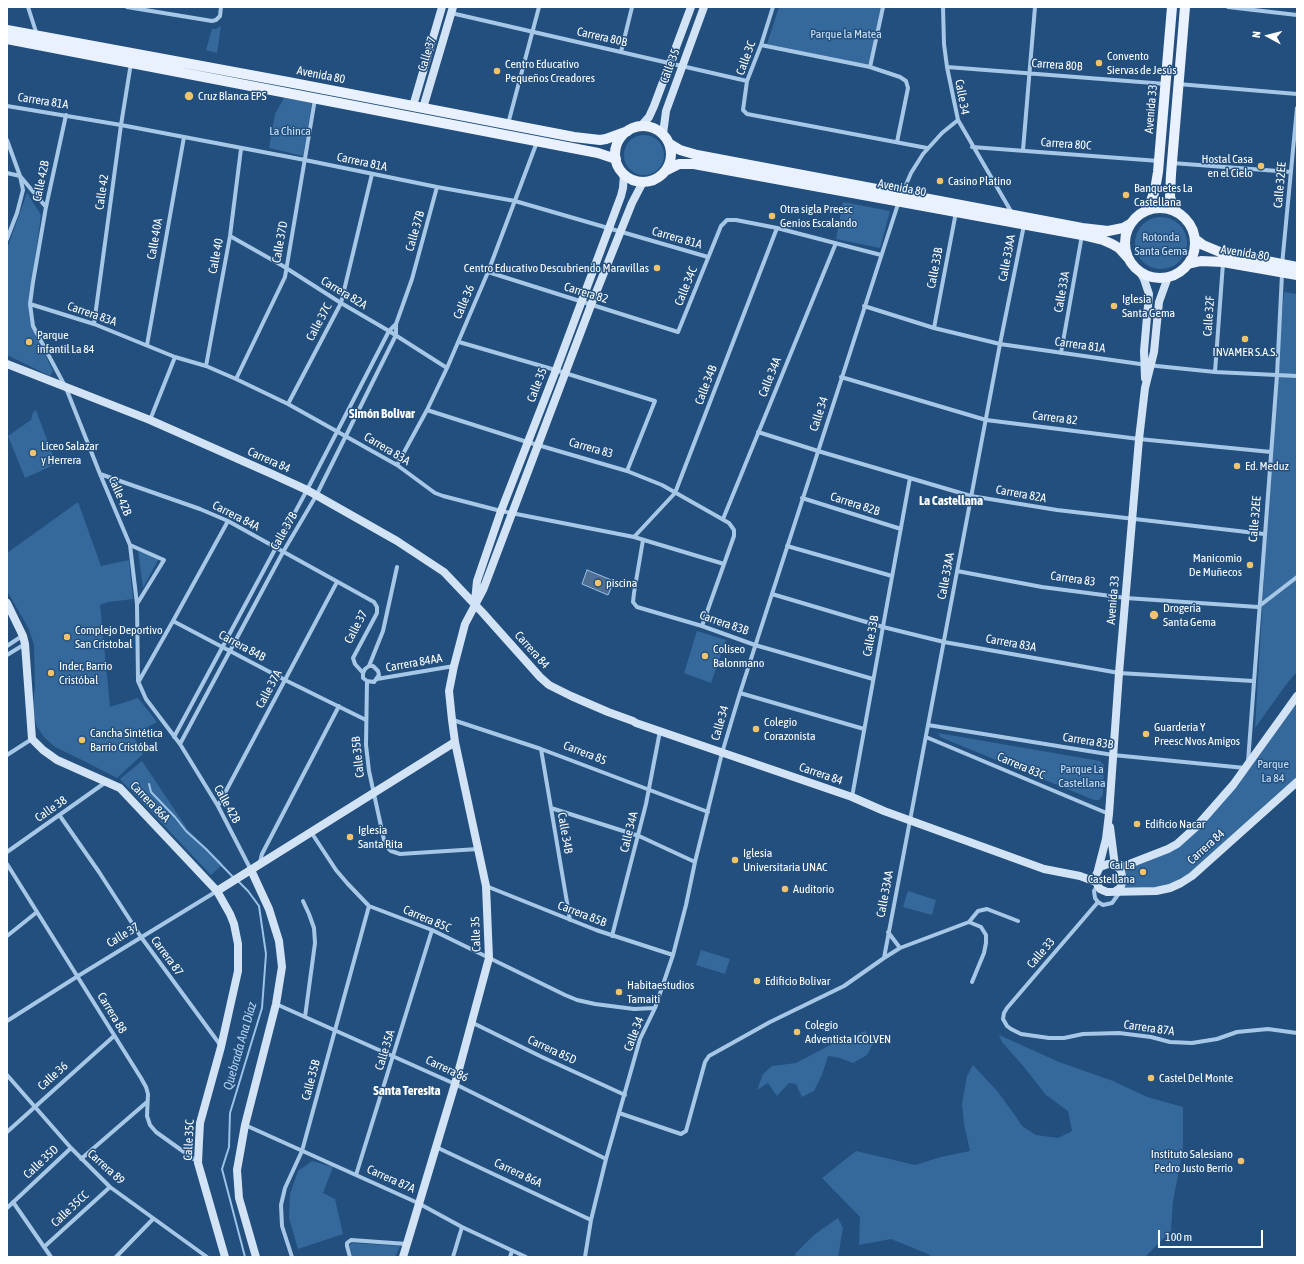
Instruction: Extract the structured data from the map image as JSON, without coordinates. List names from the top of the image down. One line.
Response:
{"streets":{"main road":["Avenida 80","Avenida 33"],"street":["Carrera 80B","Calle 37","Calle 3C","Calle 35","Calle 34","Carrera 81A","Carrera 80C","Calle 42B","Calle 32EE","Calle 42","Calle 37B","Calle 40A","Calle 37D","Calle 40","Calle 33AA","Calle 33B","Calle 34C","Calle 33A","Carrera 82A","Carrera 82","Calle 36","Carrera 83A","Calle 32F","Calle 37C","Calle 34A","Calle 34B","Carrera 83","Carrera 84","Carrera 82B","Carrera 84A","Carrera 83B","Carrera 84B","Carrera 84AA","Calle 37A","Carrera 85","Calle 35B","Carrera 83C","Carrera 86A","Calle 38","Carrera 85B","Carrera 85C","Calle 33","Carrera 87","Carrera 88","Carrera 87A","Calle 35A","Carrera 85D","Carrera 86","Calle 35C","Calle 35D","Carrera 89","Calle 35CC"]},"crossings":[["Carrera 80B","Calle 37"],["Carrera 80B","Calle 3C"],["Carrera 80B","Calle 35"],["Carrera 80B","Calle 34"],["Carrera 80B","Avenida 33"],["Calle 37","Avenida 80"],["Calle 37","Calle 42B"],["Calle 37","Carrera 84A"],["Calle 37","Carrera 84AA"],["Calle 37","Calle 35B"],["Calle 37","Carrera 86A"],["Calle 37","Carrera 87"],["Calle 37","Carrera 88"],["Calle 35","Avenida 80"],["Calle 35","Carrera 81A"],["Calle 35","Carrera 82"],["Calle 35","Carrera 83A"],["Calle 35","Carrera 83"],["Calle 35","Carrera 84"],["Calle 35","Carrera 84AA"],["Calle 35","Carrera 85"],["Calle 35","Calle 35B"],["Calle 35","Carrera 86A"],["Calle 35","Carrera 85B"],["Calle 35","Carrera 85C"],["Calle 35","Carrera 87A"],["Calle 35","Carrera 85D"],["Calle 35","Carrera 86"],["Avenida 80","Calle 34"],["Avenida 80","Avenida 33"],["Avenida 80","Calle 32EE"],["Avenida 80","Calle 42"],["Avenida 80","Calle 37D"],["Avenida 80","Calle 33AA"],["Avenida 80","Calle 33B"],["Avenida 80","Calle 33A"],["Avenida 80","Calle 36"],["Avenida 80","Calle 32F"],["Calle 34","Carrera 81A"],["Calle 34","Carrera 82A"],["Calle 34","Carrera 82"],["Calle 34","Carrera 83A"],["Calle 34","Carrera 84"],["Calle 34","Carrera 82B"],["Calle 34","Carrera 83B"],["Calle 34","Carrera 85"],["Calle 34","Carrera 86A"],["Calle 34","Carrera 85B"],["Calle 34","Carrera 85C"],["Calle 34","Carrera 85D"],["Calle 34","Carrera 86"],["Carrera 81A","Avenida 33"],["Carrera 81A","Calle 42B"],["Carrera 81A","Calle 32EE"],["Carrera 81A","Calle 42"],["Carrera 81A","Calle 37B"],["Carrera 81A","Calle 40A"],["Carrera 81A","Calle 37D"],["Carrera 81A","Calle 40"],["Carrera 81A","Calle 33AA"],["Carrera 81A","Calle 33B"],["Carrera 81A","Calle 34C"],["Carrera 81A","Calle 33A"],["Carrera 81A","Calle 36"],["Carrera 81A","Calle 32F"],["Carrera 81A","Calle 37C"],["Avenida 33","Carrera 80C"],["Avenida 33","Carrera 82A"],["Avenida 33","Carrera 82"],["Avenida 33","Carrera 83A"],["Avenida 33","Carrera 83"],["Avenida 33","Carrera 84"],["Avenida 33","Carrera 83B"],["Avenida 33","Carrera 83C"],["Calle 42B","Calle 37B"],["Calle 42B","Carrera 83A"],["Calle 42B","Carrera 84"],["Calle 42B","Carrera 84A"],["Calle 42B","Calle 37A"],["Calle 32EE","Carrera 82A"],["Calle 32EE","Carrera 82"],["Calle 32EE","Carrera 83A"],["Calle 32EE","Carrera 83"],["Calle 32EE","Carrera 84"],["Calle 32EE","Carrera 83B"],["Calle 42","Carrera 83A"],["Calle 37B","Carrera 82A"],["Calle 37B","Carrera 83A"],["Calle 37B","Carrera 84"],["Calle 37B","Carrera 84A"],["Calle 37B","Carrera 84B"],["Calle 40A","Carrera 83A"],["Calle 37D","Carrera 82A"],["Calle 37D","Carrera 83A"],["Calle 40","Carrera 82A"],["Calle 40","Carrera 83A"],["Calle 33AA","Carrera 82A"],["Calle 33AA","Carrera 82"],["Calle 33AA","Carrera 83A"],["Calle 33AA","Carrera 83"],["Calle 33AA","Carrera 84"],["Calle 33AA","Carrera 83B"],["Calle 33AA","Carrera 83C"],["Calle 33B","Carrera 82A"],["Calle 33B","Carrera 83A"],["Calle 33B","Carrera 84"],["Calle 33B","Carrera 82B"],["Calle 33B","Carrera 83B"],["Calle 34C","Carrera 82"],["Calle 34C","Calle 34B"],["Carrera 82A","Calle 36"],["Carrera 82A","Calle 37C"],["Carrera 82A","Calle 34A"],["Carrera 82","Calle 36"],["Calle 36","Carrera 83A"],["Calle 36","Carrera 83"],["Calle 36","Carrera 88"],["Calle 36","Carrera 89"],["Carrera 83A","Calle 37C"],["Carrera 83A","Calle 34B"],["Carrera 83A","Carrera 83"],["Carrera 83A","Carrera 83B"],["Calle 34A","Carrera 83"],["Calle 34A","Carrera 84"],["Calle 34A","Carrera 85"],["Calle 34A","Carrera 85B"],["Calle 34B","Carrera 83"],["Calle 34B","Carrera 85"],["Calle 34B","Carrera 85B"],["Carrera 84","Carrera 83B"],["Carrera 84A","Calle 37A"],["Carrera 84B","Calle 37A"],["Carrera 84B","Calle 35B"],["Carrera 84AA","Calle 35B"],["Calle 35B","Carrera 85C"],["Calle 35B","Carrera 87A"],["Calle 35B","Carrera 86"],["Carrera 86A","Calle 38"],["Carrera 86A","Carrera 87"],["Carrera 86A","Calle 35C"],["Calle 38","Carrera 87"],["Carrera 85C","Calle 35A"],["Calle 33","Carrera 87A"],["Carrera 87","Calle 35C"],["Carrera 88","Calle 35C"],["Carrera 87A","Calle 35A"],["Calle 35A","Carrera 86"],["Calle 35D","Carrera 89"],["Carrera 89","Calle 35CC"]],"districts":["Simón Bolivar","La Castellana","Santa Teresita"],"water":["Quebrada Ana Díaz"],"parks":["Parque la Matea","La Chinca","Rotonda Santa Gema","Parque La 84","Parque La Castellana"],"places":["Convento Siervas de Jesús","Centro Educativo Pequeños Creadores","Cruz Blanca EPS","Hostal Casa en el Cielo","Casino Platino","Banquetes La Castellana","Otra sigla Preesc Genios Escalando","Centro Educativo Descubriendo Maravillas","Iglesia Santa Gema","INVAMER S.A.S.","Parque infantil La 84","Liceo Salazar y Herrera","Ed. Meduz","Manicomio De Muñecos","piscina","Drogeria Santa Gema","Complejo Deportivo San Cristobal","Coliseo Balonmano","Inder, Barrio Cristóbal","Colegio Corazonista","Guarderia Y Preesc Nvos Amigos","Cancha Sintética Barrio Cristóbal","Edificio Nacar","Iglesia Santa Rita","Iglesia Universitaria UNAC","Cai La Castellana","Auditorio","Edificio Bolivar","Habitaestudios Tamaiti","Colegio Adventista ICOLVEN","Castel Del Monte","Instituto Salesiano Pedro Justo Berrio"],"scale_bar":"100 m","north":"left"}
